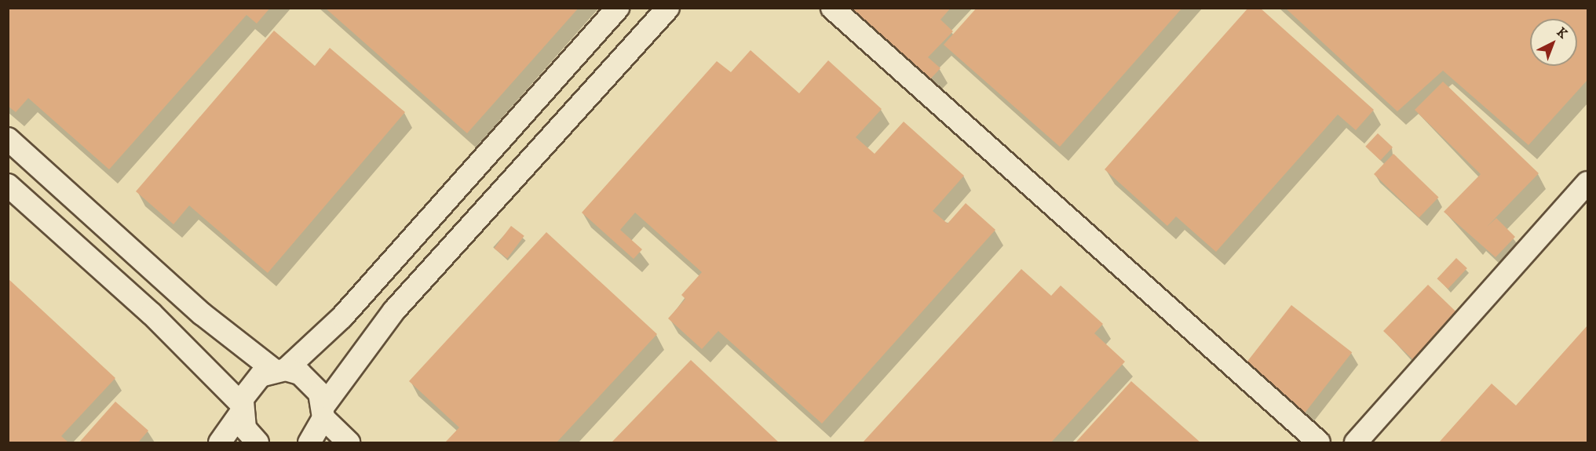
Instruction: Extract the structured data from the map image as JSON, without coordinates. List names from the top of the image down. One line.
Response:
{"north":"top right"}
